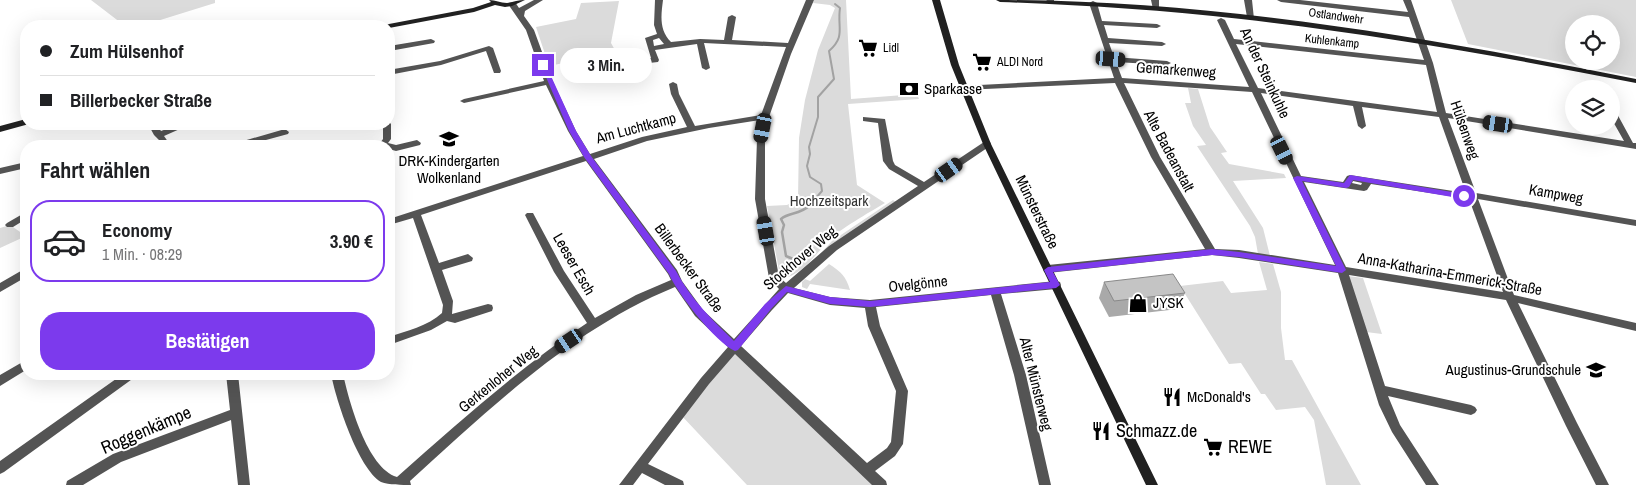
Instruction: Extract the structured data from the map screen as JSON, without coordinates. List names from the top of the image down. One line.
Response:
{"streets":{"street":["Ostlandwehr","Kuhlenkamp","Gemarkenweg","An der Steinkuhle","Am Luchtkamp","Hülsenweg","Alte Badeanstalt","Kampweg","Münsterstraße","Stockhover Weg","Leeser Esch","Billerbecker Straße","Anna-Katharina-Emmerick-Straße","Ovelgönne","Gerkenloher Weg","Alter Münsterweg","Roggenkämpe"]},"crossings":[["Ostlandwehr","Hülsenweg"],["Ostlandwehr","Alte Badeanstalt"],["Kuhlenkamp","An der Steinkuhle"],["Kuhlenkamp","Hülsenweg"],["Gemarkenweg","An der Steinkuhle"],["Gemarkenweg","Hülsenweg"],["Gemarkenweg","Alte Badeanstalt"],["Gemarkenweg","Münsterstraße"],["An der Steinkuhle","Kampweg"],["An der Steinkuhle","Anna-Katharina-Emmerick-Straße"],["Am Luchtkamp","Billerbecker Straße"],["Hülsenweg","Kampweg"],["Hülsenweg","Anna-Katharina-Emmerick-Straße"],["Alte Badeanstalt","Anna-Katharina-Emmerick-Straße"],["Münsterstraße","Stockhover Weg"],["Münsterstraße","Anna-Katharina-Emmerick-Straße"],["Münsterstraße","Ovelgönne"],["Stockhover Weg","Billerbecker Straße"],["Stockhover Weg","Ovelgönne"],["Leeser Esch","Gerkenloher Weg"],["Billerbecker Straße","Gerkenloher Weg"],["Ovelgönne","Alter Münsterweg"]],"parks":["Hochzeitspark"],"places":{"supermarket":["Lidl","ALDI Nord","REWE"],"bank":["Sparkasse"],"school or university":["DRK-Kindergarten Wolkenland","Augustinus-Grundschule"],"shop":["JYSK"],"restaurant":["McDonald's","Schmazz.de"]},"page":{"banner":["Zum Hülsenhof","Billerbecker Straße"],"bubble":"3 Min.","heading":"Fahrt wählen","list":[{"name":"Economy","note":"1 Min. · 08:29","value":"3.90 €"}],"buttons":"Bestätigen"}}
